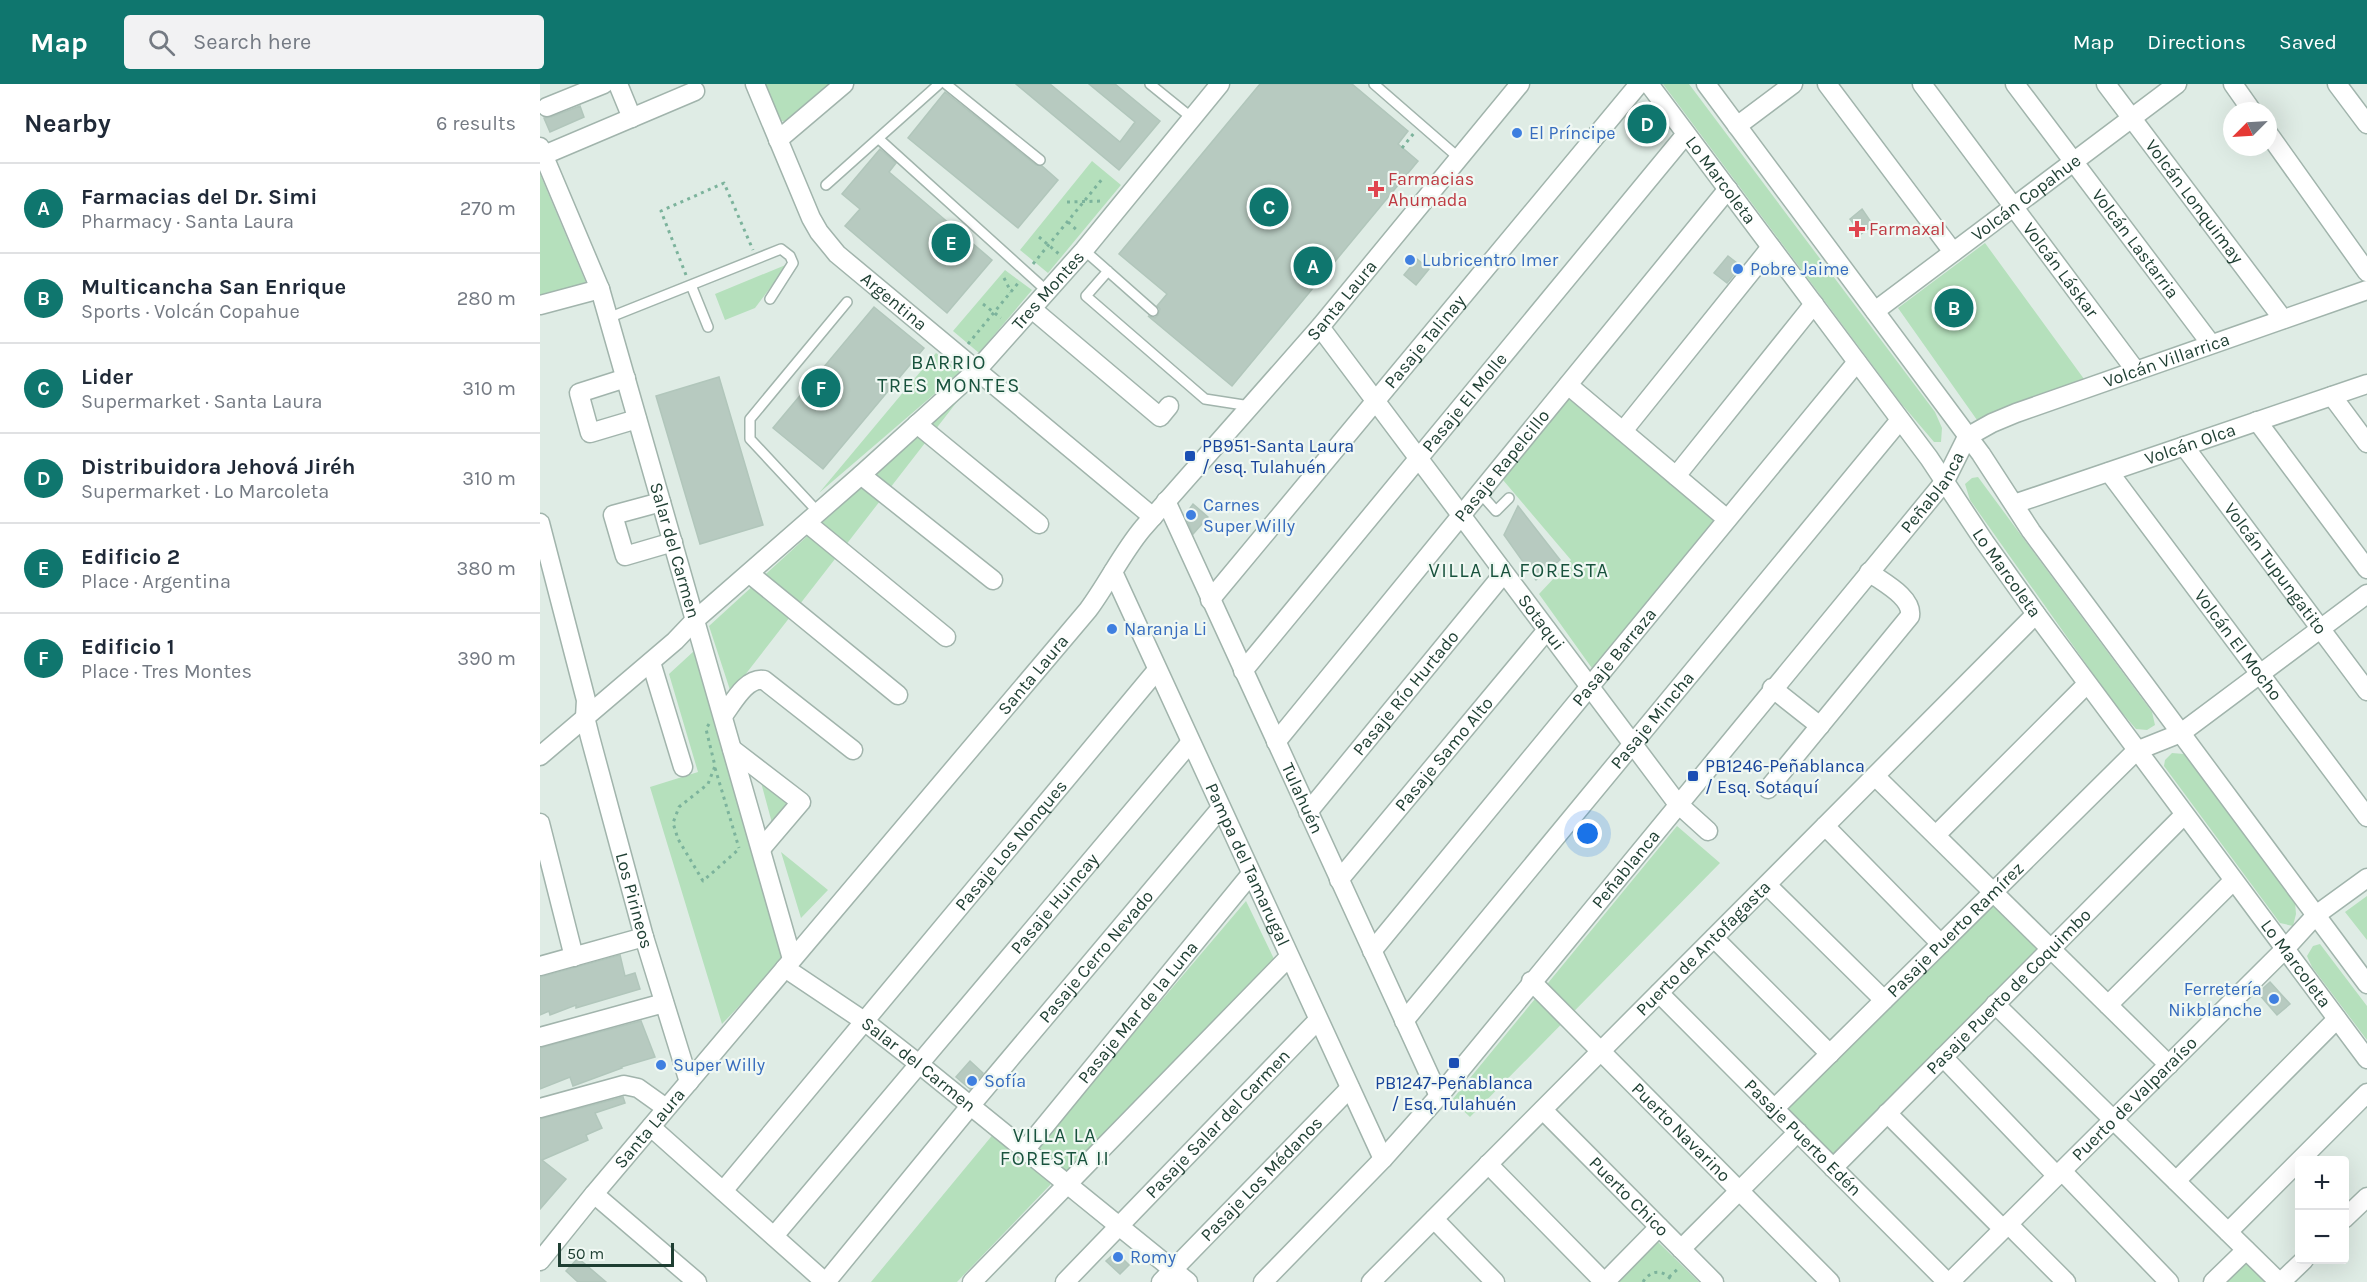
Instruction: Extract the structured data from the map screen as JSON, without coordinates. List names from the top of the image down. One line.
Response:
{"streets":{"street":["Lo Marcoleta","Volcán Copahue","Volcán Lonquimay","Volcán Lastarria","Volcán Láskar","Tres Montes","Santa Laura","Argentina","Pasaje Talinay","Volcán Villarrica","Pasaje El Molle","Volcán Olca","Pasaje Rapelcillo","Peñablanca","Salar del Carmen","Volcán Tupungatito","Sotaqui","Volcán El Mocho","Pasaje Barraza","Pasaje Río Hurtado","Pasaje Mincha","Pasaje Samo Alto","Tulahuén","Pasaje Los Nonques","Pampa del Tamarugal","Los Pirineos","Pasaje Huincay","Pasaje Puerto Ramírez","Puerto de Antofagasta","Pasaje Cerro Nevado","Pasaje Puerto de Coquimbo","Pasaje Mar de la Luna","Puerto de Valparaíso","Pasaje Salar del Carmen","Puerto Navarino","Pasaje Puerto Edén","Pasaje Los Médanos","Puerto Chico"]},"crossings":[["Lo Marcoleta","Pasaje El Molle"],["Lo Marcoleta","Pasaje Rapelcillo"],["Lo Marcoleta","Peñablanca"],["Lo Marcoleta","Pasaje Barraza"],["Lo Marcoleta","Pasaje Mincha"],["Lo Marcoleta","Pasaje Puerto Ramírez"],["Lo Marcoleta","Puerto de Antofagasta"],["Lo Marcoleta","Pasaje Puerto de Coquimbo"],["Lo Marcoleta","Puerto de Valparaíso"],["Volcán Copahue","Volcán Lonquimay"],["Volcán Copahue","Volcán Lastarria"],["Volcán Copahue","Volcán Láskar"],["Volcán Lonquimay","Volcán Villarrica"],["Volcán Lastarria","Volcán Villarrica"],["Volcán Láskar","Volcán Villarrica"],["Tres Montes","Argentina"],["Tres Montes","Salar del Carmen"],["Tres Montes","Los Pirineos"],["Santa Laura","Argentina"],["Santa Laura","Salar del Carmen"],["Santa Laura","Sotaqui"],["Santa Laura","Tulahuén"],["Santa Laura","Pampa del Tamarugal"],["Santa Laura","Los Pirineos"],["Pasaje Talinay","Sotaqui"],["Pasaje Talinay","Tulahuén"],["Volcán Villarrica","Peñablanca"],["Pasaje El Molle","Sotaqui"],["Pasaje El Molle","Tulahuén"],["Volcán Olca","Volcán Tupungatito"],["Volcán Olca","Volcán El Mocho"],["Pasaje Rapelcillo","Sotaqui"],["Pasaje Rapelcillo","Tulahuén"],["Peñablanca","Sotaqui"],["Peñablanca","Tulahuén"],["Peñablanca","Pampa del Tamarugal"],["Peñablanca","Puerto Navarino"],["Salar del Carmen","Pasaje Los Nonques"],["Salar del Carmen","Pasaje Huincay"],["Salar del Carmen","Pasaje Cerro Nevado"],["Salar del Carmen","Pasaje Mar de la Luna"],["Salar del Carmen","Pasaje Salar del Carmen"],["Salar del Carmen","Pasaje Los Médanos"],["Sotaqui","Pasaje Barraza"],["Sotaqui","Pasaje Río Hurtado"],["Sotaqui","Pasaje Mincha"],["Sotaqui","Pasaje Samo Alto"],["Pasaje Barraza","Tulahuén"],["Pasaje Río Hurtado","Tulahuén"],["Pasaje Mincha","Tulahuén"],["Pasaje Samo Alto","Tulahuén"],["Pasaje Los Nonques","Pampa del Tamarugal"],["Pampa del Tamarugal","Pasaje Huincay"],["Pampa del Tamarugal","Pasaje Cerro Nevado"],["Pampa del Tamarugal","Pasaje Mar de la Luna"],["Pampa del Tamarugal","Pasaje Salar del Carmen"],["Pampa del Tamarugal","Pasaje Los Médanos"],["Pasaje Puerto Ramírez","Pasaje Puerto Edén"],["Puerto de Antofagasta","Puerto Navarino"],["Puerto de Antofagasta","Pasaje Puerto Edén"],["Puerto de Antofagasta","Puerto Chico"],["Pasaje Puerto de Coquimbo","Pasaje Puerto Edén"],["Puerto de Valparaíso","Pasaje Puerto Edén"]],"districts":["BARRIO TRES MONTES","VILLA LA FORESTA","VILLA LA FORESTA II"],"places":{"other":["El Príncipe","Lubricentro Imer","Pobre Jaime","Carnes Super Willy","Naranja Li","Ferretería Nikblanche","Super Willy","Sofía","Romy"],"health":["Farmacias Ahumada","Farmaxal"],"transit":["PB951-Santa Laura / esq. Tulahuén","PB1246-Peñablanca / Esq. Sotaquí","PB1247-Peñablanca / Esq. Tulahuén"]},"scale_bar":"50 m","north":"bottom left","page":{"header":"Map","search":"Search here","nav":["Map","Directions","Saved"],"heading":["Nearby","6 results"],"pins":["D","C","E","A","B","F"],"list":[{"mark":"A","name":"Farmacias del Dr. Simi","note":"Pharmacy · Santa Laura","value":"270 m"},{"mark":"B","name":"Multicancha San Enrique","note":"Sports · Volcán Copahue","value":"280 m"},{"mark":"C","name":"Lider","note":"Supermarket · Santa Laura","value":"310 m"},{"mark":"D","name":"Distribuidora Jehová Jiréh","note":"Supermarket · Lo Marcoleta","value":"310 m"},{"mark":"E","name":"Edificio 2","note":"Place · Argentina","value":"380 m"},{"mark":"F","name":"Edificio 1","note":"Place · Tres Montes","value":"390 m"}],"map_buttons":["+","−"],"scale":"50 m"}}
